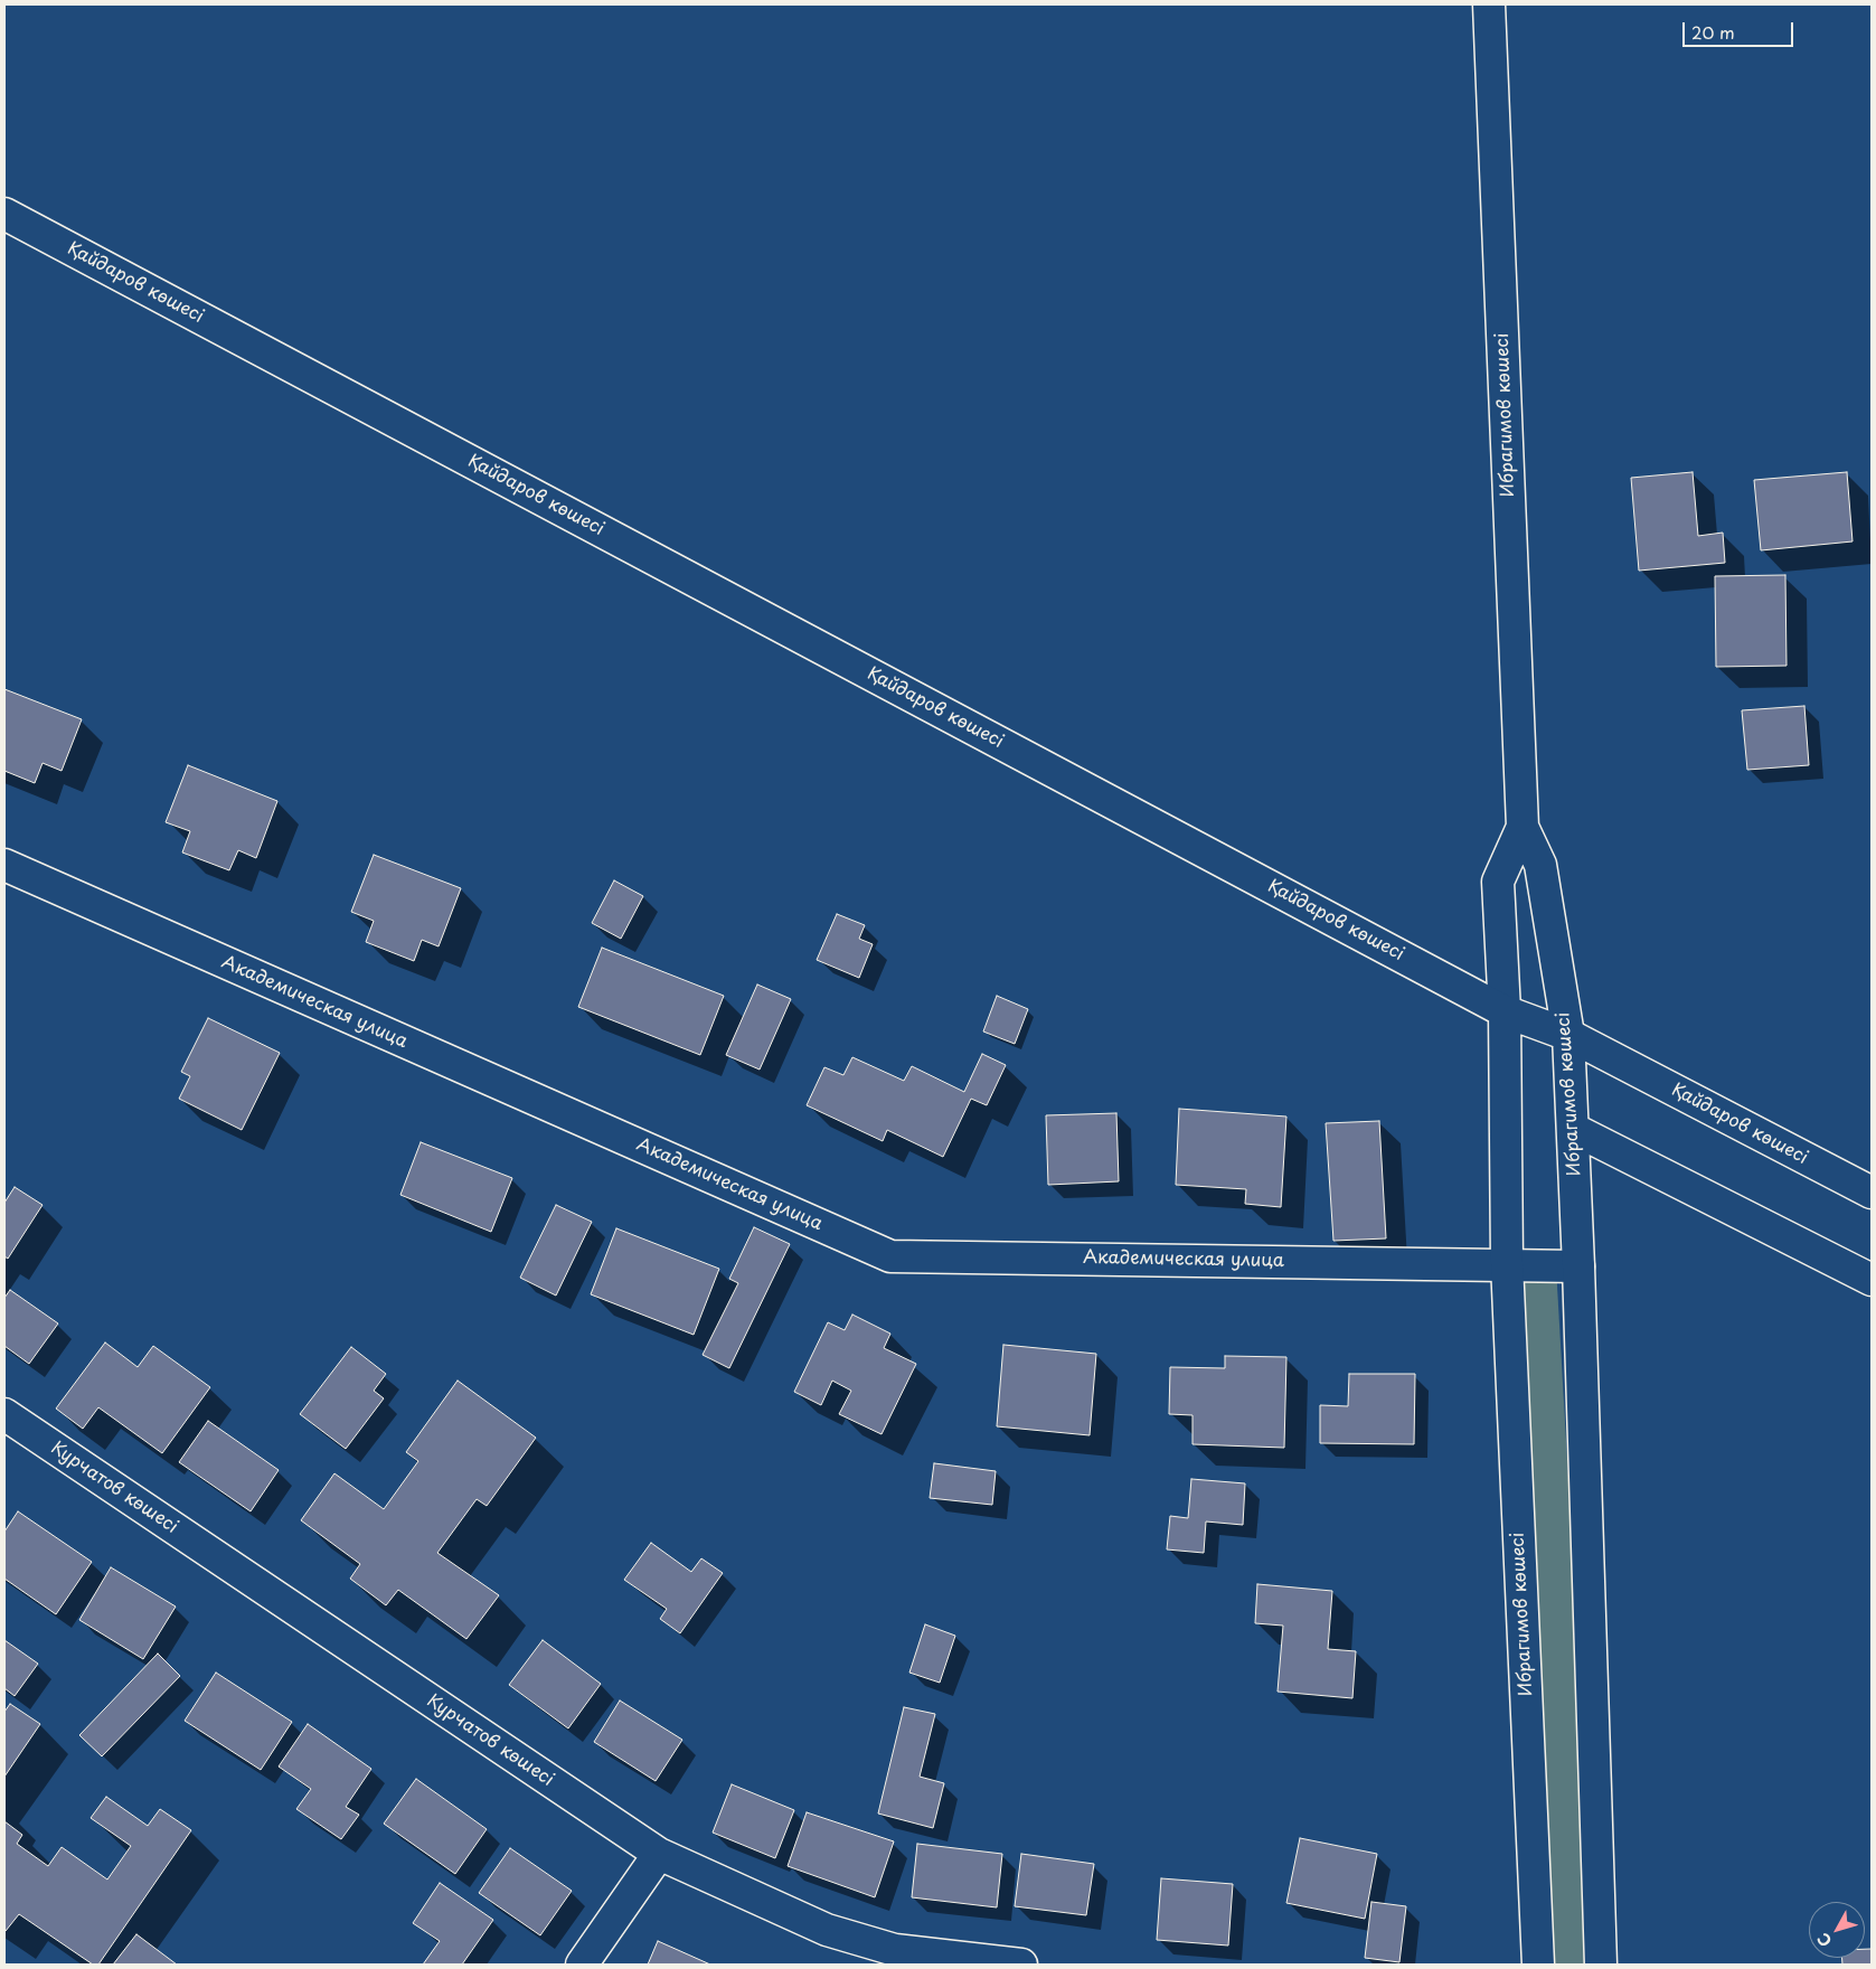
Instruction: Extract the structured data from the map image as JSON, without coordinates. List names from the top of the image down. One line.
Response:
{"streets":{"street":["Қайдаров көшесі","Ибрагимов көшесі","Академическая улица","Курчатов көшесі"]},"crossings":[["Қайдаров көшесі","Ибрагимов көшесі"],["Ибрагимов көшесі","Академическая улица"]],"scale_bar":"20 m","north":"bottom left"}
